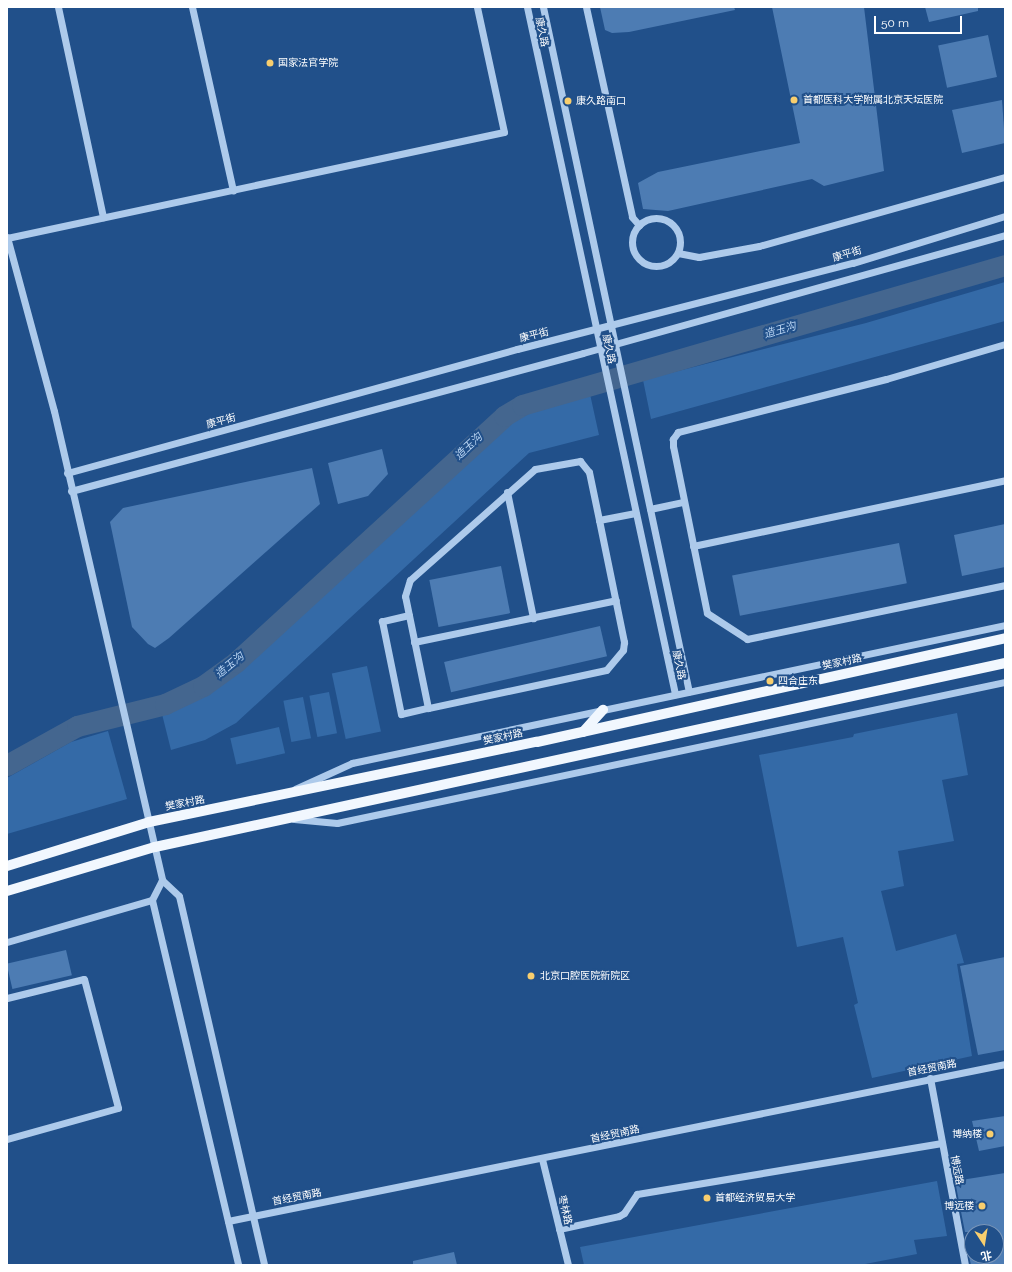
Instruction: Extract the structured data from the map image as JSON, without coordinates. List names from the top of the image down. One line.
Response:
{"streets":{"main road":["樊家村路"],"street":["康久路","康平街","首经贸南路","博远路","枣林路"]},"crossings":[["康久路","康平街"],["首经贸南路","博远路"],["首经贸南路","枣林路"]],"water":["造玉沟"],"places":["国家法官学院","首都医科大学附属北京天坛医院","康久路南口","四合庄东","北京口腔医院新院区","博纳楼","首都经济贸易大学","博远楼"],"scale_bar":"50 m","north":"bottom"}
